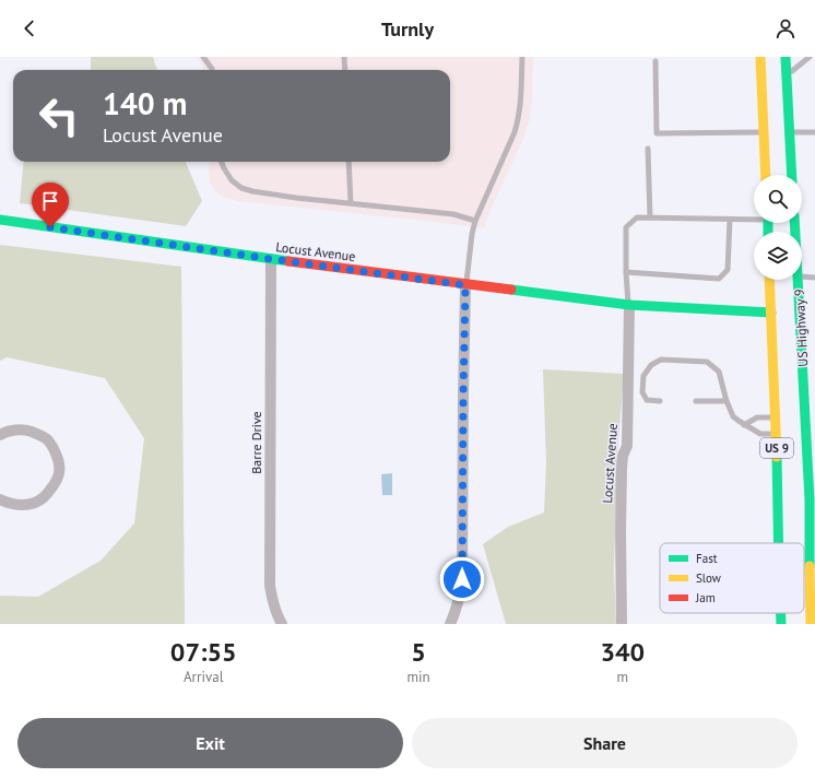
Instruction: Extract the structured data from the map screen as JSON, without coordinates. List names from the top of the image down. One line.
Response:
{"streets":{"main road":["Locust Avenue","US Highway 9","US 9"],"street":["Barre Drive"]},"crossings":[["Locust Avenue","Barre Drive"],["Locust Avenue","US 9"]],"legend":["Fast","Slow","Jam"],"page":{"header":"Turnly","turn":["140 m","Locust Avenue"],"eta":["07:55","Arrival","5","min","340","m"],"buttons":["Exit","Share"]}}
